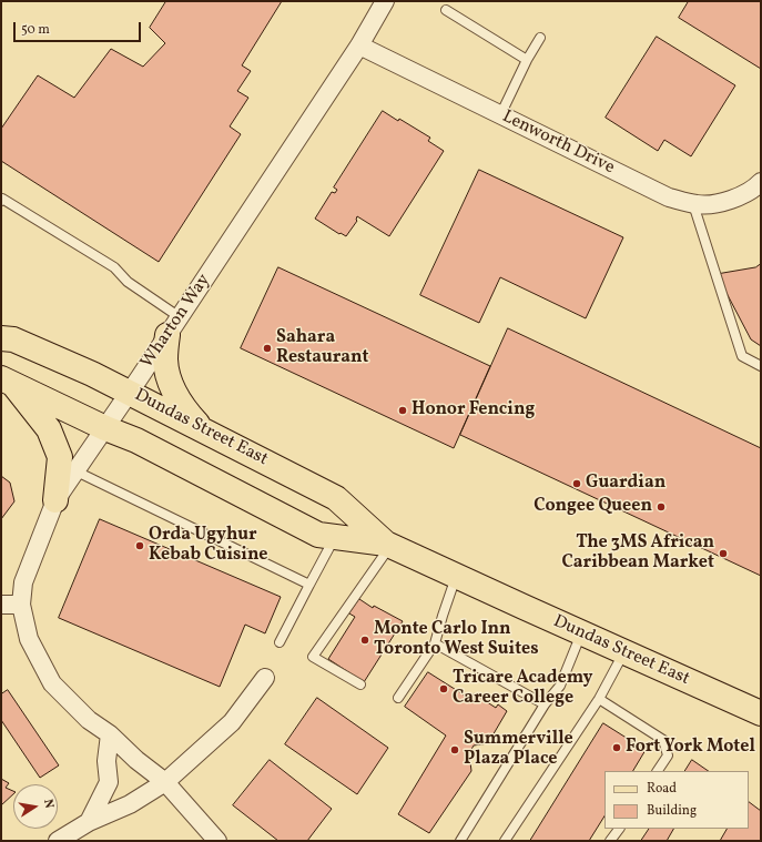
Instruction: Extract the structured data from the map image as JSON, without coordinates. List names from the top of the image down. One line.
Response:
{"streets":{"main road":["Dundas Street East"],"street":["Lenworth Drive","Wharton Way"]},"crossings":[["Lenworth Drive","Wharton Way"],["Wharton Way","Dundas Street East"]],"places":["Sahara Restaurant","Honor Fencing","Guardian","Congee Queen","Orda Ugyhur Kebab Cuisine","The 3MS African Caribbean Market","Monte Carlo Inn Toronto West Suites","Tricare Academy Career College","Fort York Motel","Summerville Plaza Place"],"legend":["Road","Building"],"scale_bar":"50 m","north":"right"}
